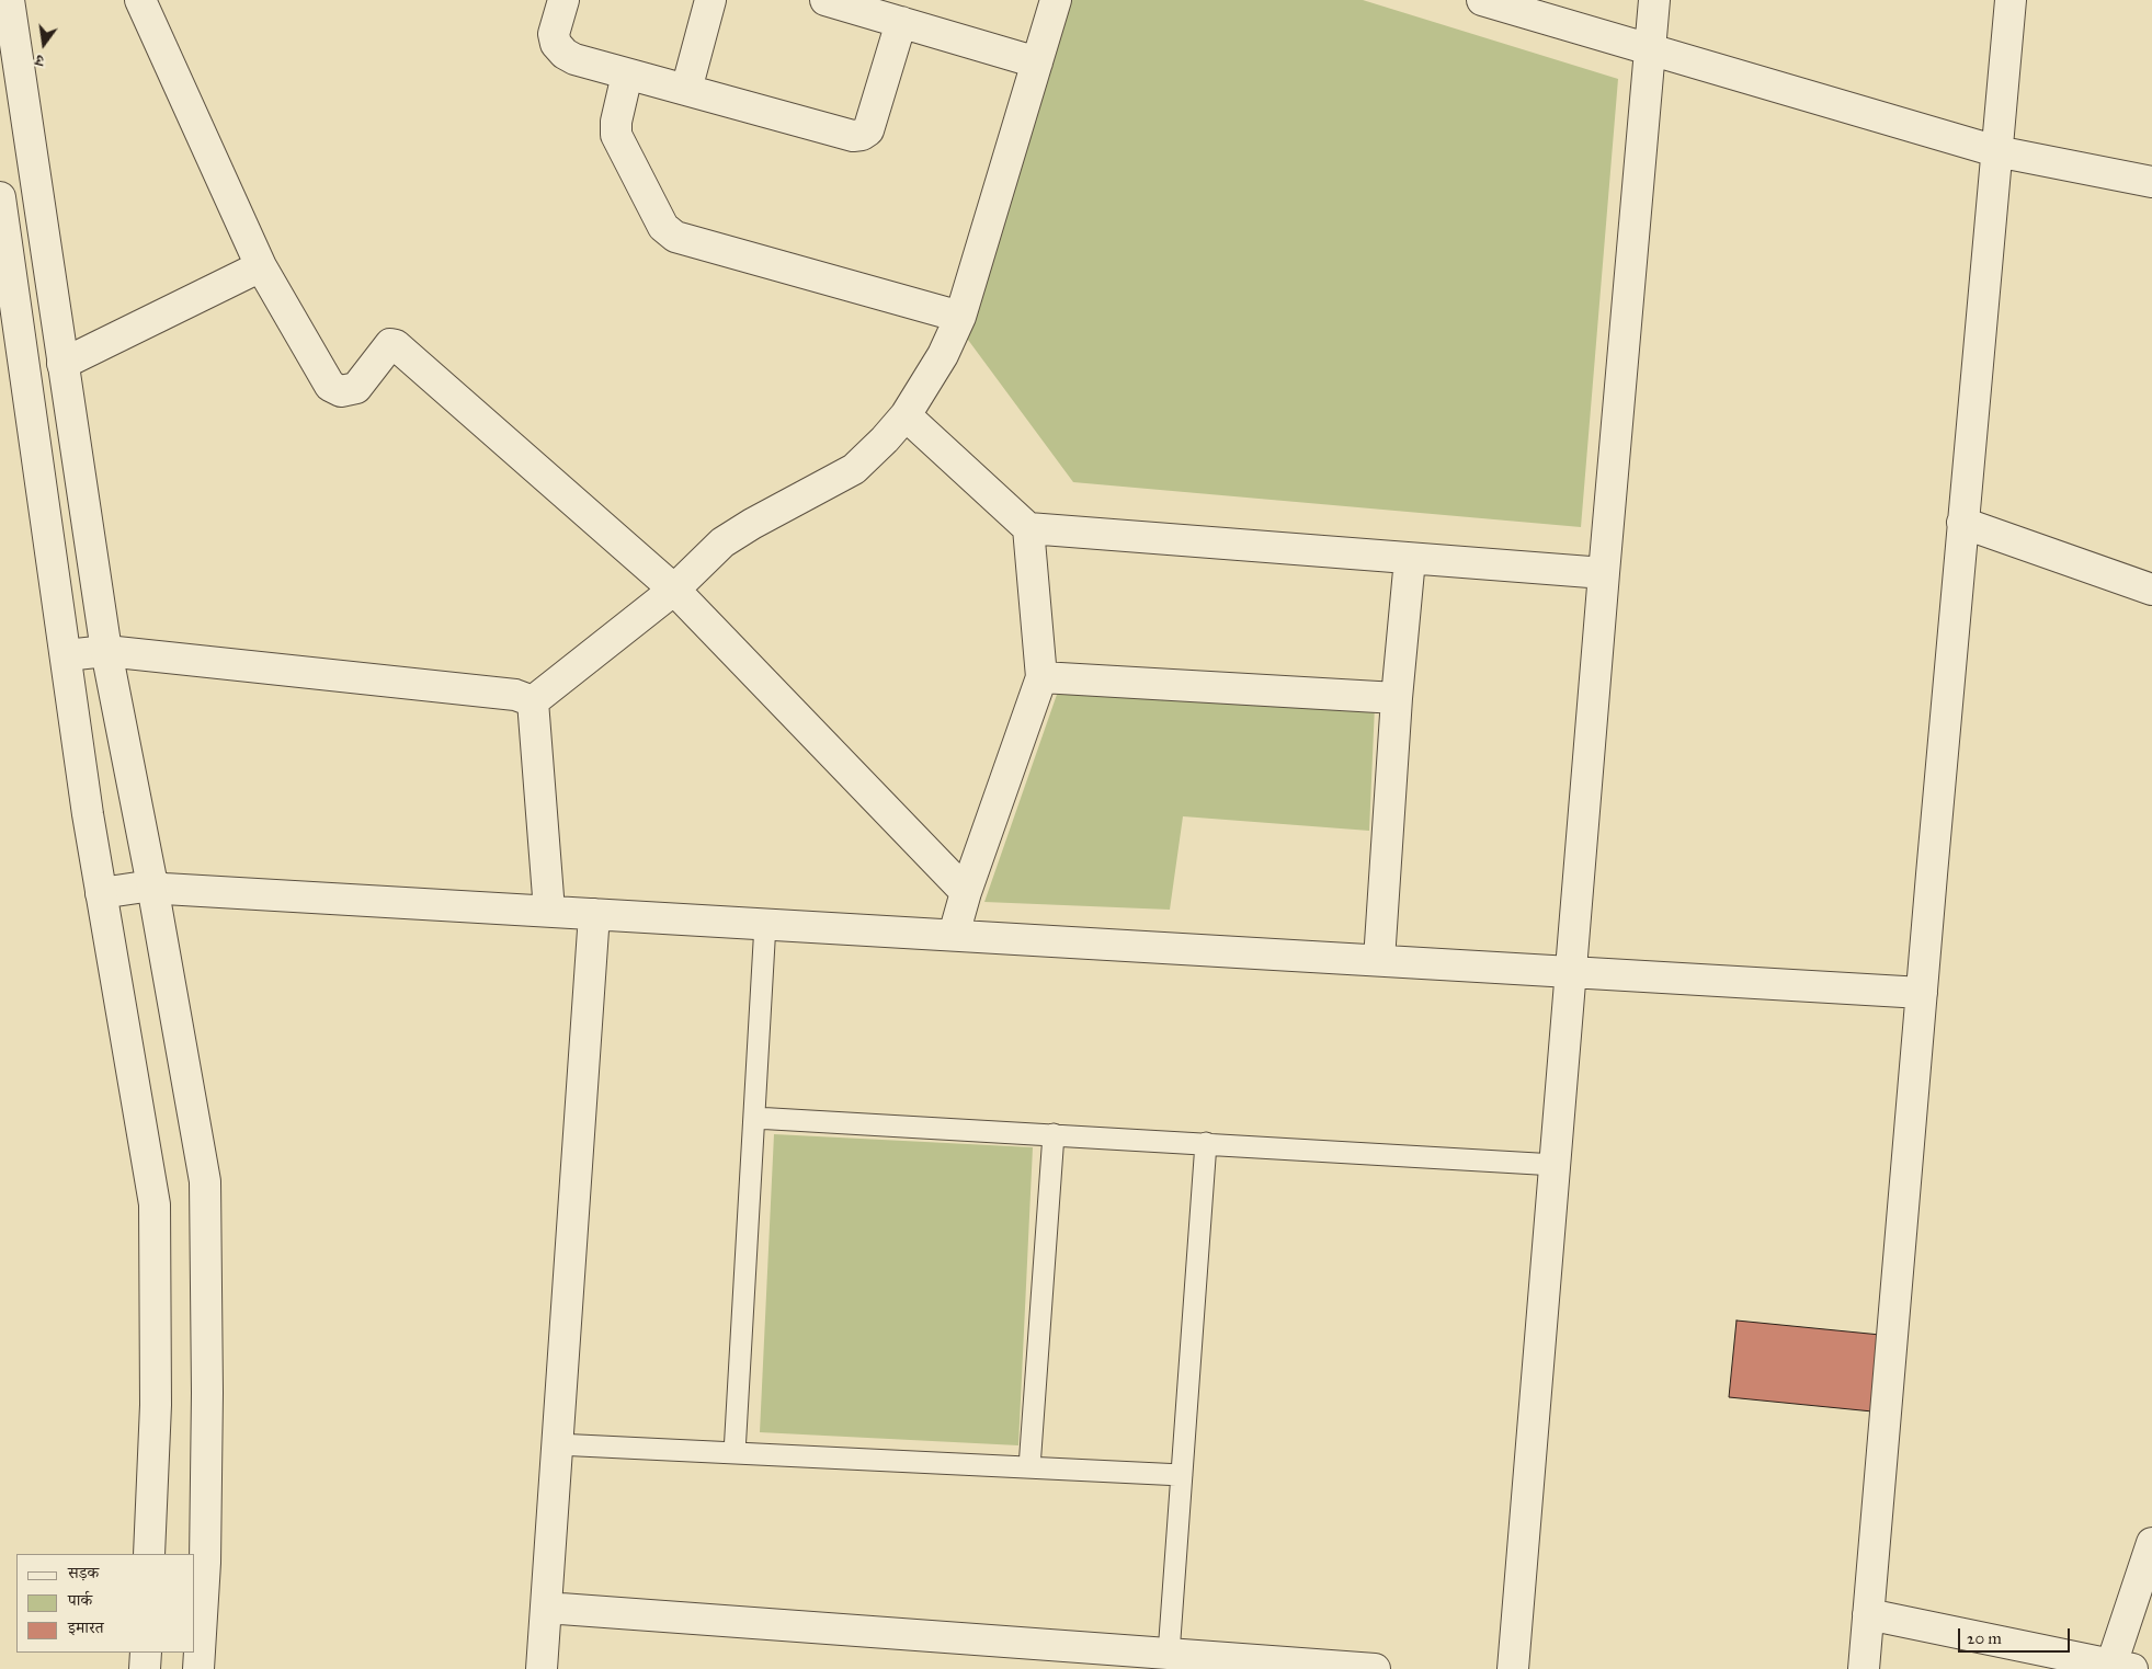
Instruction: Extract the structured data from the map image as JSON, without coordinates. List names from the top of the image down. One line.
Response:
{"legend":["सड़क","पार्क","इमारत"],"scale_bar":"20 m","north":"bottom"}
